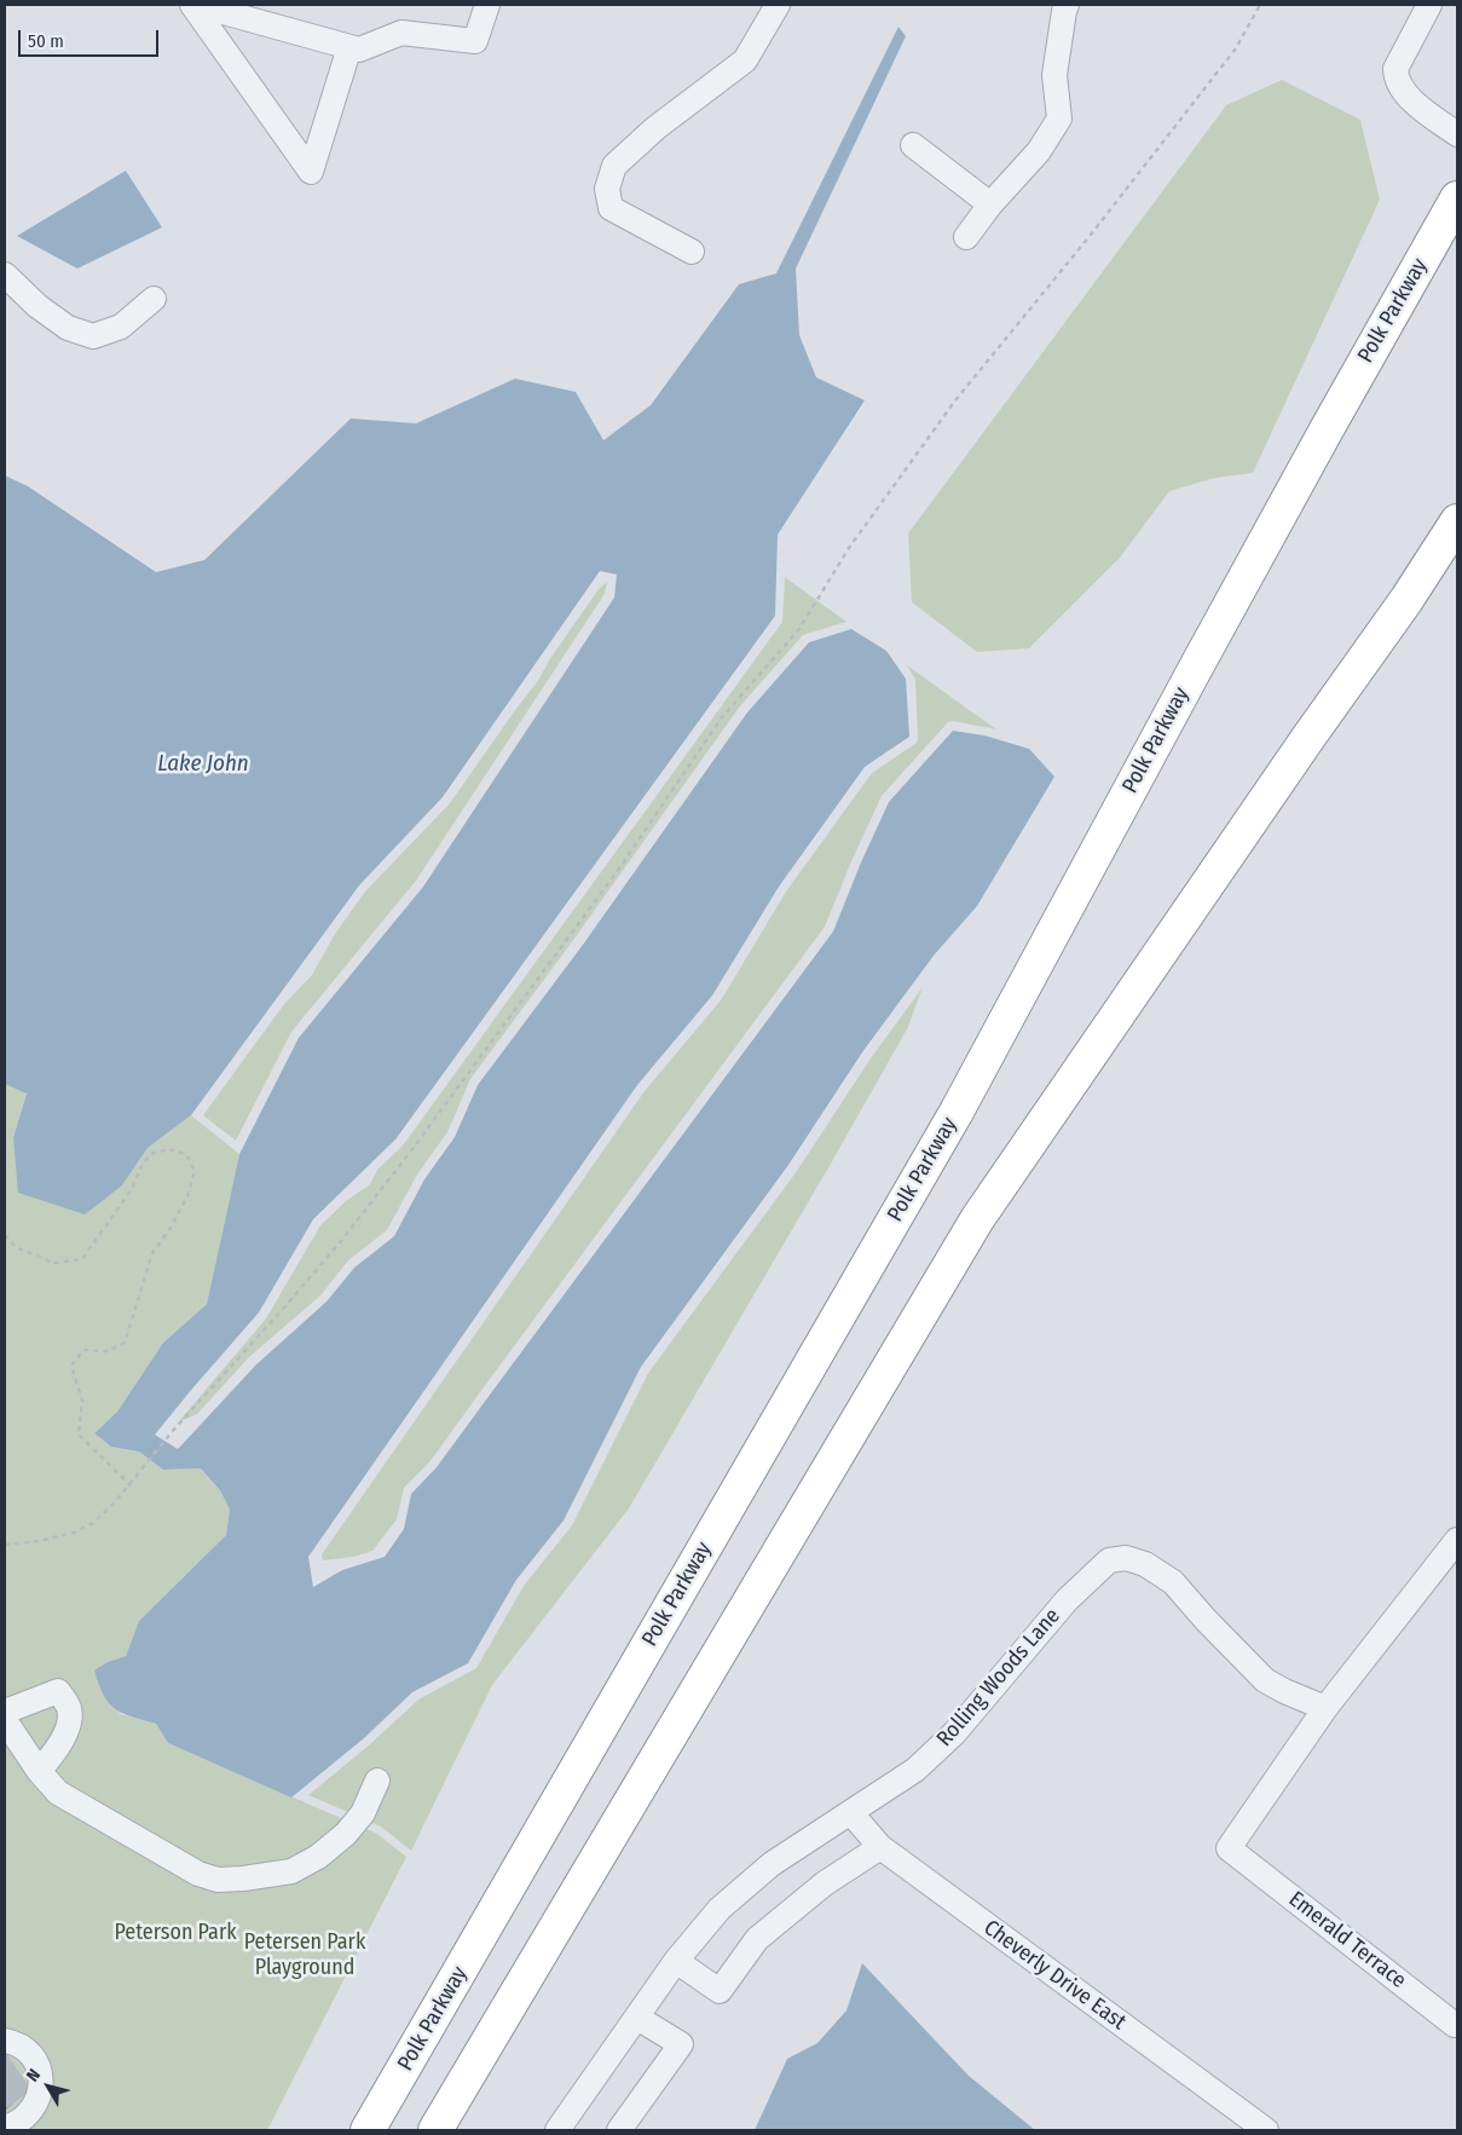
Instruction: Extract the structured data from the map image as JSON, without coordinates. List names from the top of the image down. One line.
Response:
{"streets":{"highway":["Polk Parkway"],"street":["Rolling Woods Lane","Emerald Terrace","Cheverly Drive East"]},"crossings":[["Rolling Woods Lane","Emerald Terrace"],["Rolling Woods Lane","Cheverly Drive East"]],"water":["Lake John"],"parks":["Peterson Park","Petersen Park Playground"],"scale_bar":"50 m","north":"top left"}
